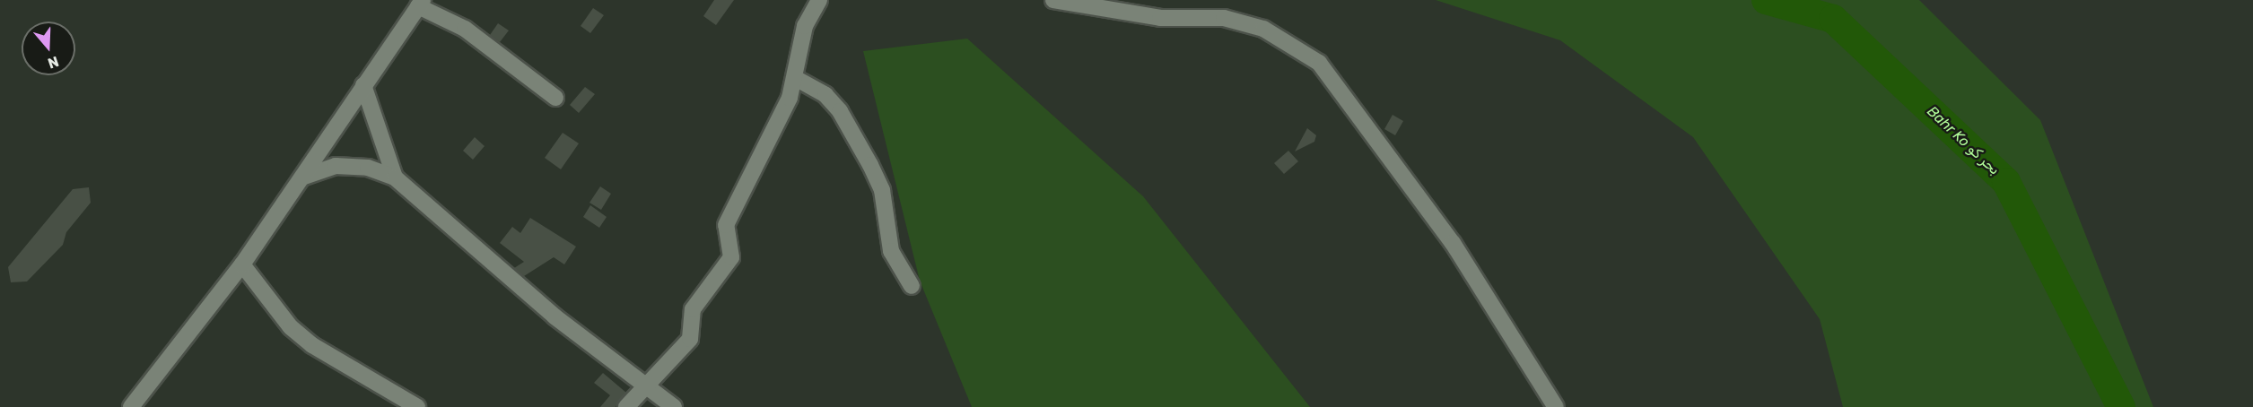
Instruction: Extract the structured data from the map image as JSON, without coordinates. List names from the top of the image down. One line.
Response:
{"water":["Bahr Ko بحر كو"],"north":"bottom"}
